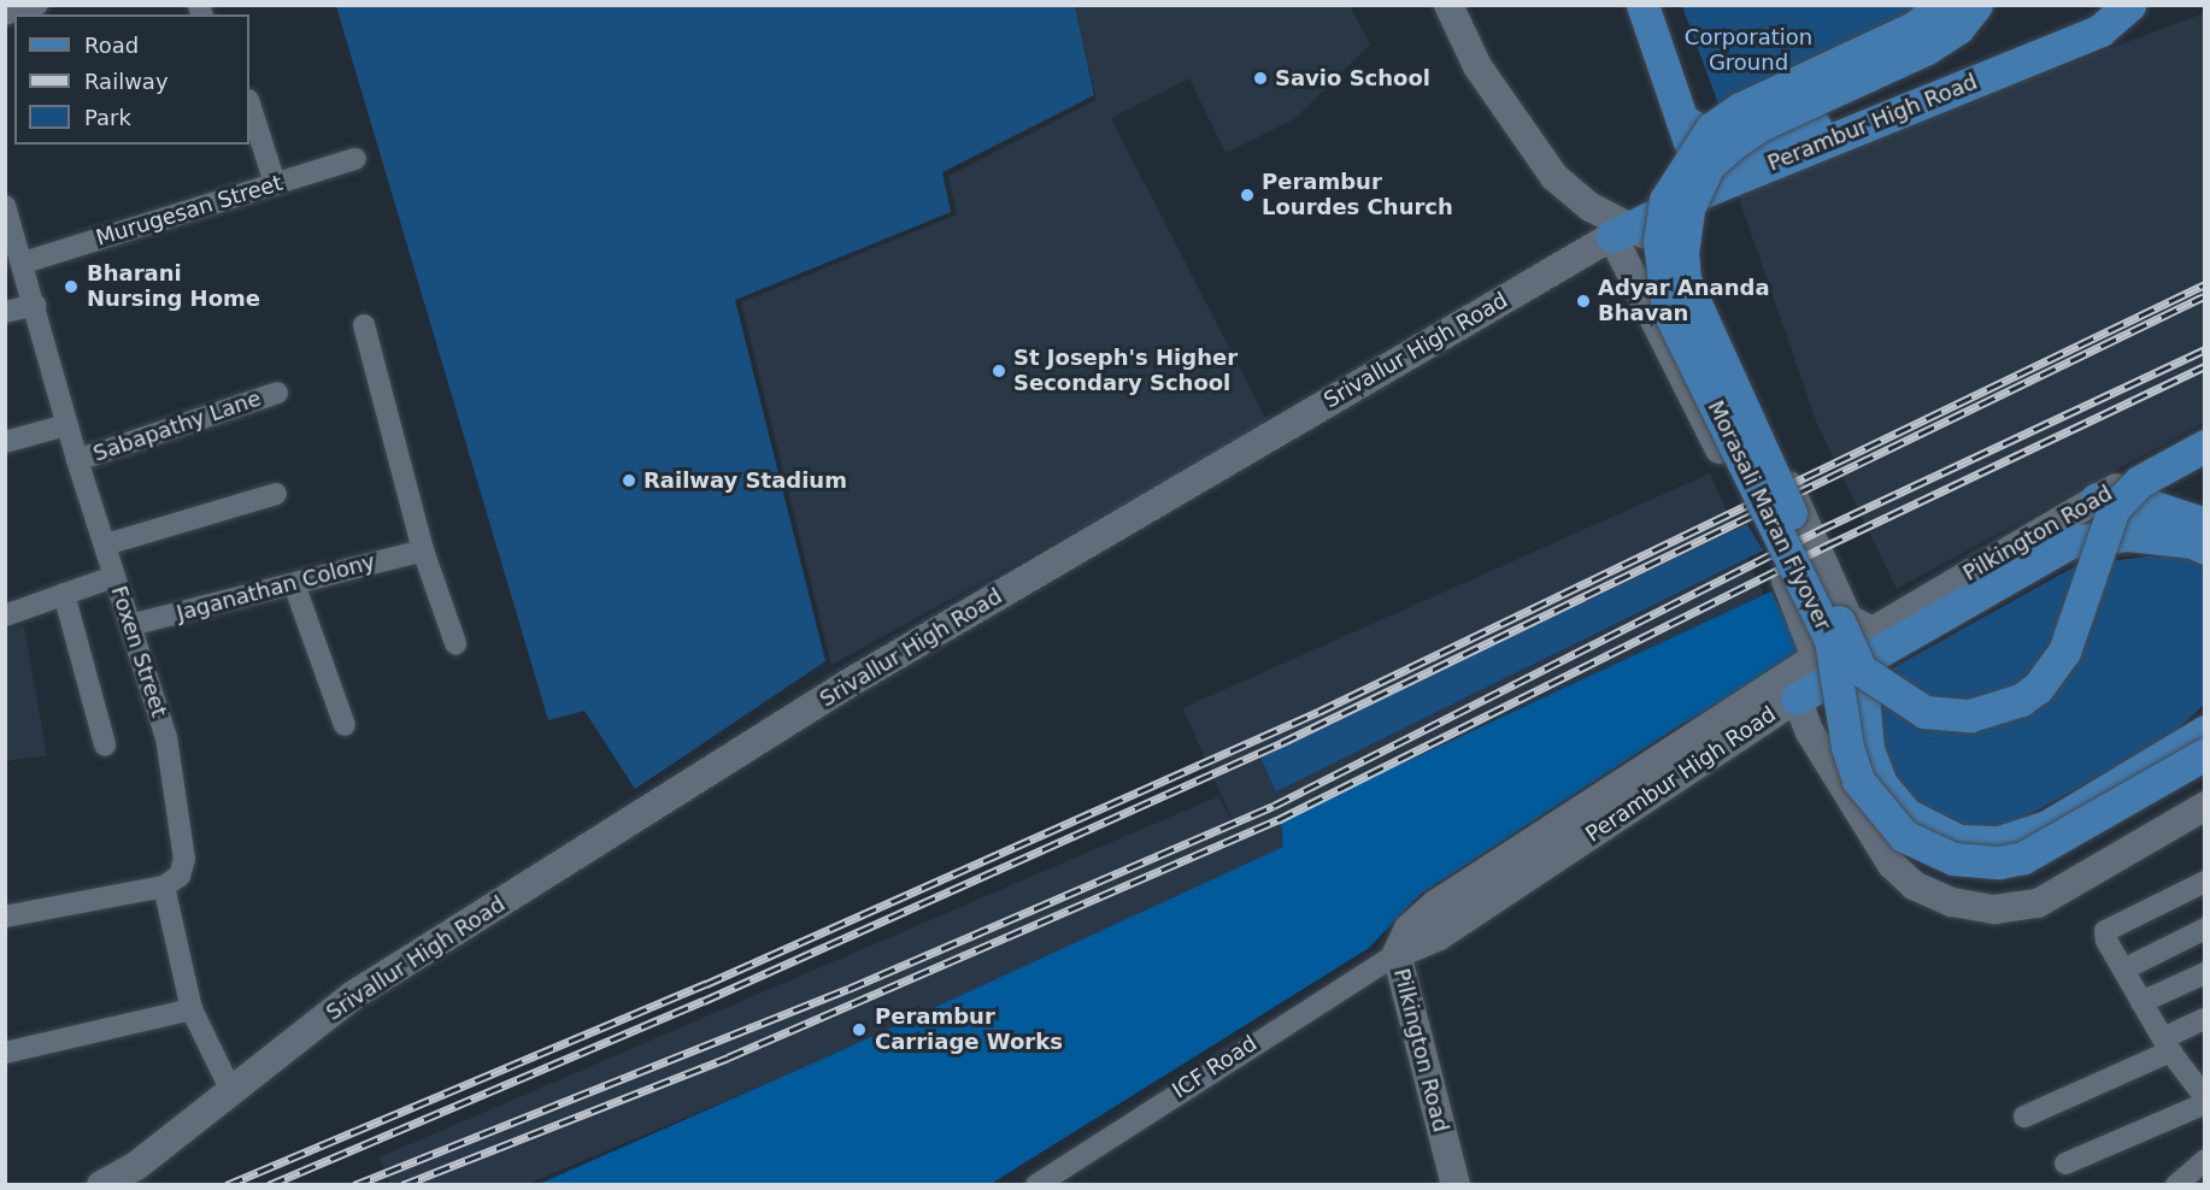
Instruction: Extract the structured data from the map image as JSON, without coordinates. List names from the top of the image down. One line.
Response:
{"streets":{"main road":["Perambur High Road","Morasali Maran Flyover"],"street":["Murugesan Street","Srivallur High Road","Sabapathy Lane","Pilkington Road","Jaganathan Colony","Foxen Street","ICF Road"]},"crossings":[["Perambur High Road","Srivallur High Road"],["Perambur High Road","Pilkington Road"],["Perambur High Road","ICF Road"],["Murugesan Street","Foxen Street"],["Sabapathy Lane","Foxen Street"],["Pilkington Road","ICF Road"],["Jaganathan Colony","Foxen Street"]],"parks":["Corporation Ground"],"places":["Savio School","Perambur Lourdes Church","Bharani Nursing Home","Adyar Ananda Bhavan","St Joseph's Higher Secondary School","Railway Stadium","Perambur Carriage Works"],"legend":["Road","Railway","Park"]}
